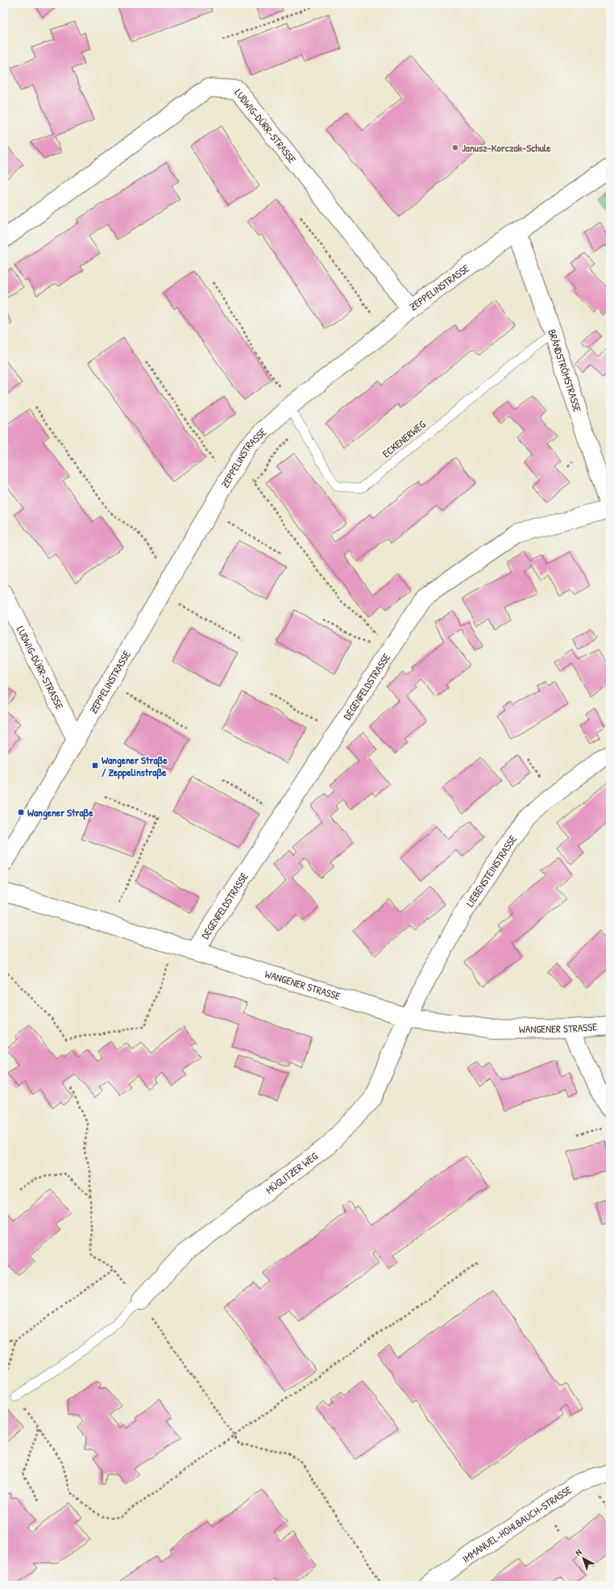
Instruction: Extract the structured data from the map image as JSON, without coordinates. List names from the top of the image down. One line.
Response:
{"streets":{"street":["LUDWIG-DÜRR-STRASSE","ZEPPELINSTRASSE","BRÄNDSTRÖMSTRASSE","DEGENFELDSTRASSE","LIEBENSTEINSTRASSE","WANGENER STRASSE","MÜGLITZER WEG","IMMANUEL-HOHLBAUCH-STRASSE"],"lane":["ECKENERWEG"]},"crossings":[["LUDWIG-DÜRR-STRASSE","ZEPPELINSTRASSE"],["ZEPPELINSTRASSE","BRÄNDSTRÖMSTRASSE"],["ZEPPELINSTRASSE","ECKENERWEG"],["BRÄNDSTRÖMSTRASSE","ECKENERWEG"],["BRÄNDSTRÖMSTRASSE","DEGENFELDSTRASSE"],["DEGENFELDSTRASSE","WANGENER STRASSE"],["LIEBENSTEINSTRASSE","WANGENER STRASSE"],["LIEBENSTEINSTRASSE","MÜGLITZER WEG"],["WANGENER STRASSE","MÜGLITZER WEG"]],"places":{"other":["Janusz-Korczak-Schule"],"transit":["Wangener Straße / Zeppelinstraße","Wangener Straße"]},"north":"top left"}
